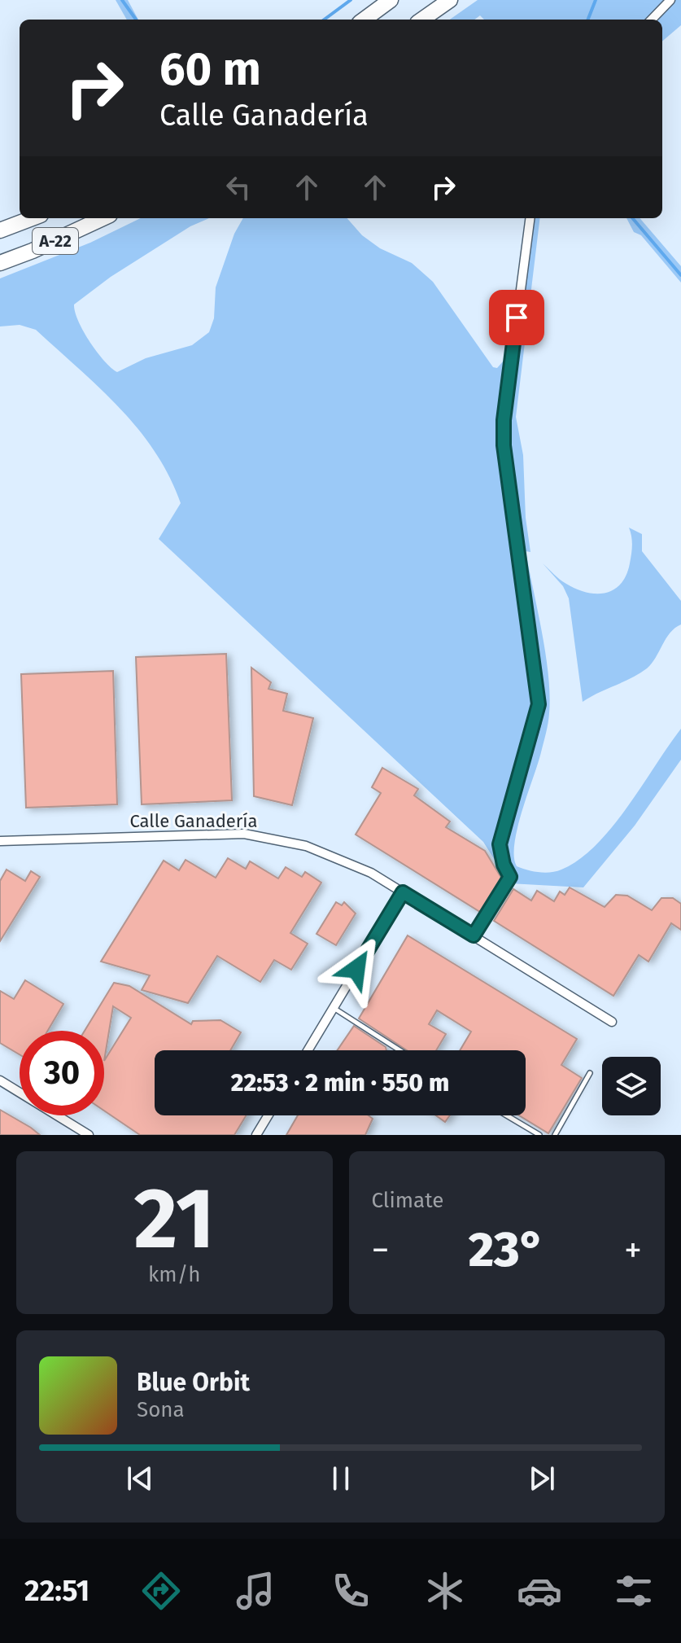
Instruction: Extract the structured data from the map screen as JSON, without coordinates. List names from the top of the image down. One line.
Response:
{"streets":{"highway":["A-22"],"street":["Calle Ganadería"]},"page":{"turn":["60 m","Calle Ganadería"],"limit":"30","trip":"22:53 · 2 min · 550 m","tile":[["21","km/h"],"Climate"],"heat":["−","23°","+"],"song":["Blue Orbit","Sona"],"tabs":"22:51"}}
